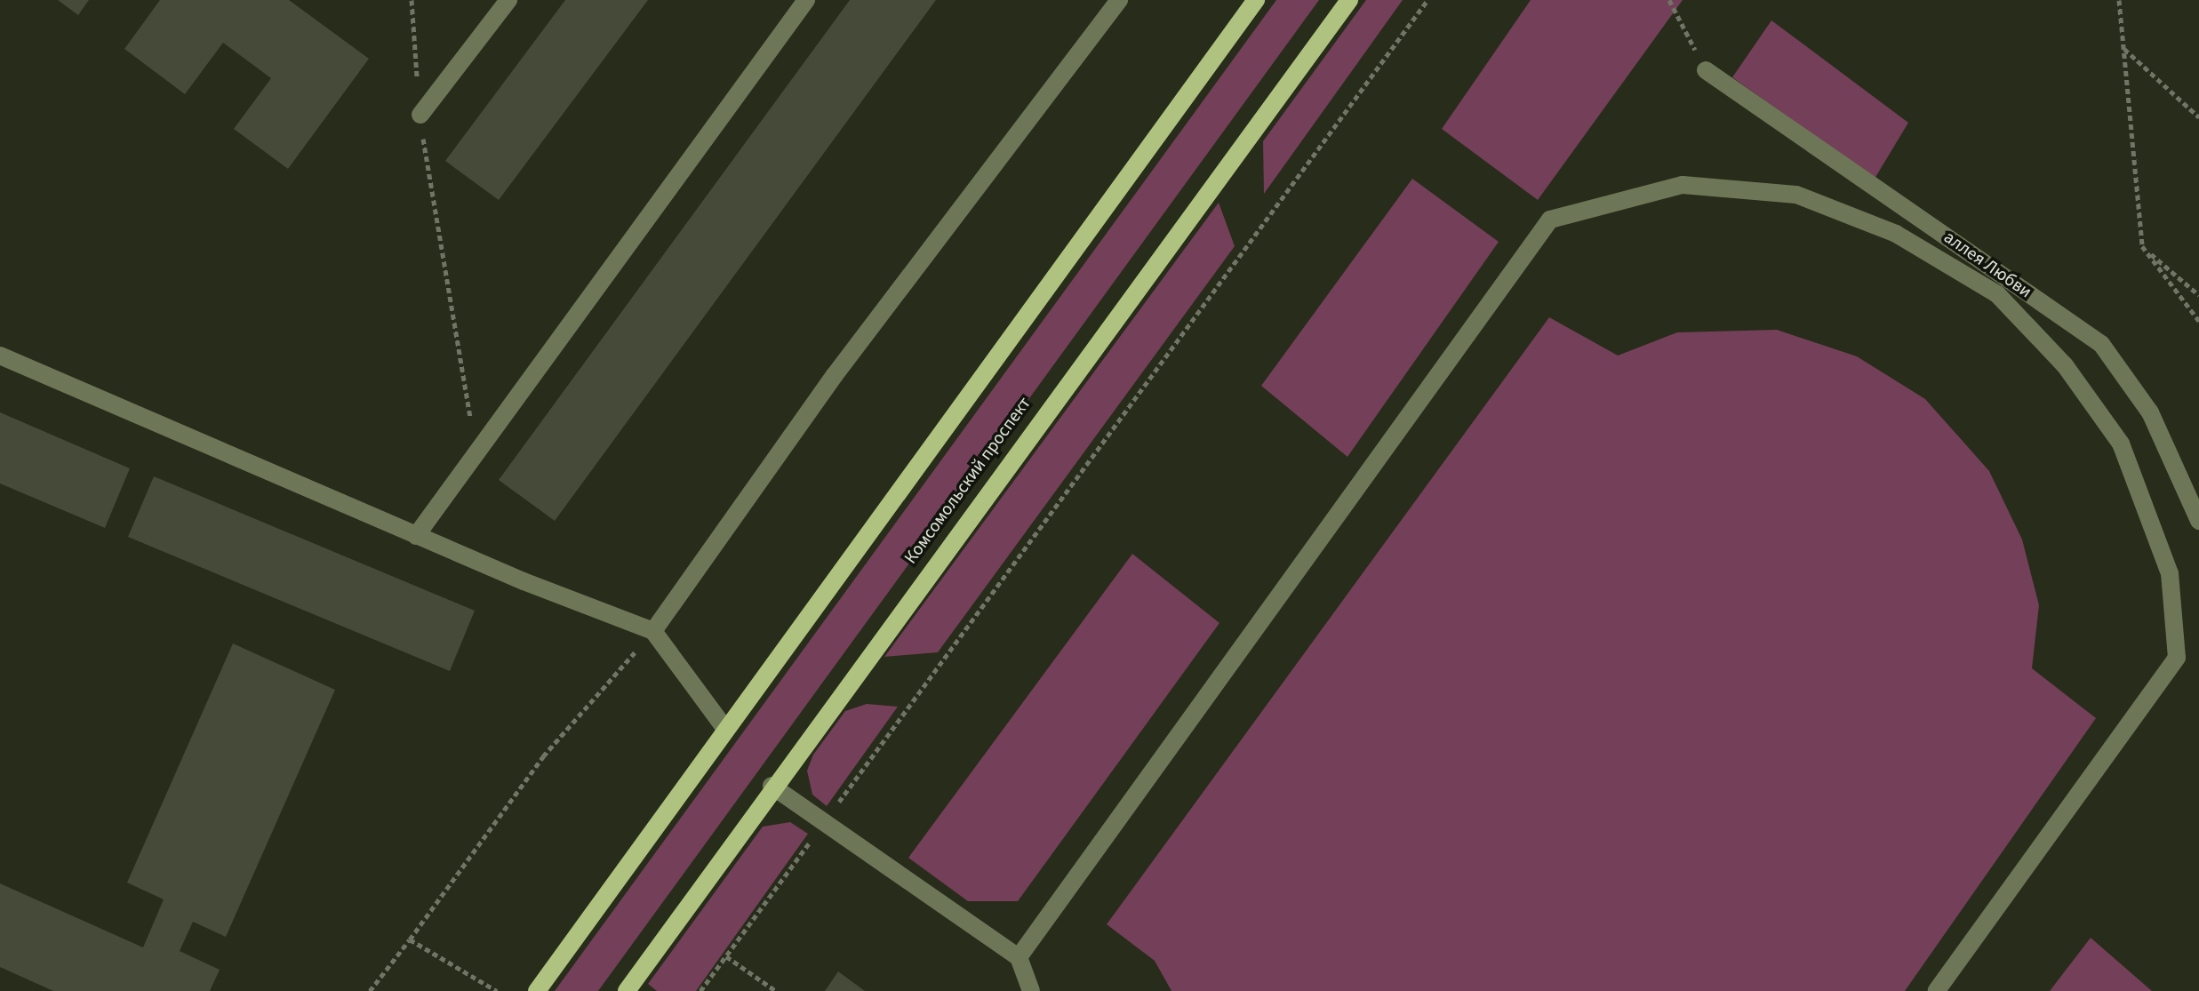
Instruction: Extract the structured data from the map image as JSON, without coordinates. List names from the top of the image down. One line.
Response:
{"streets":{"main road":["Комсомольский проспект"],"street":["аллея Любви"]}}
